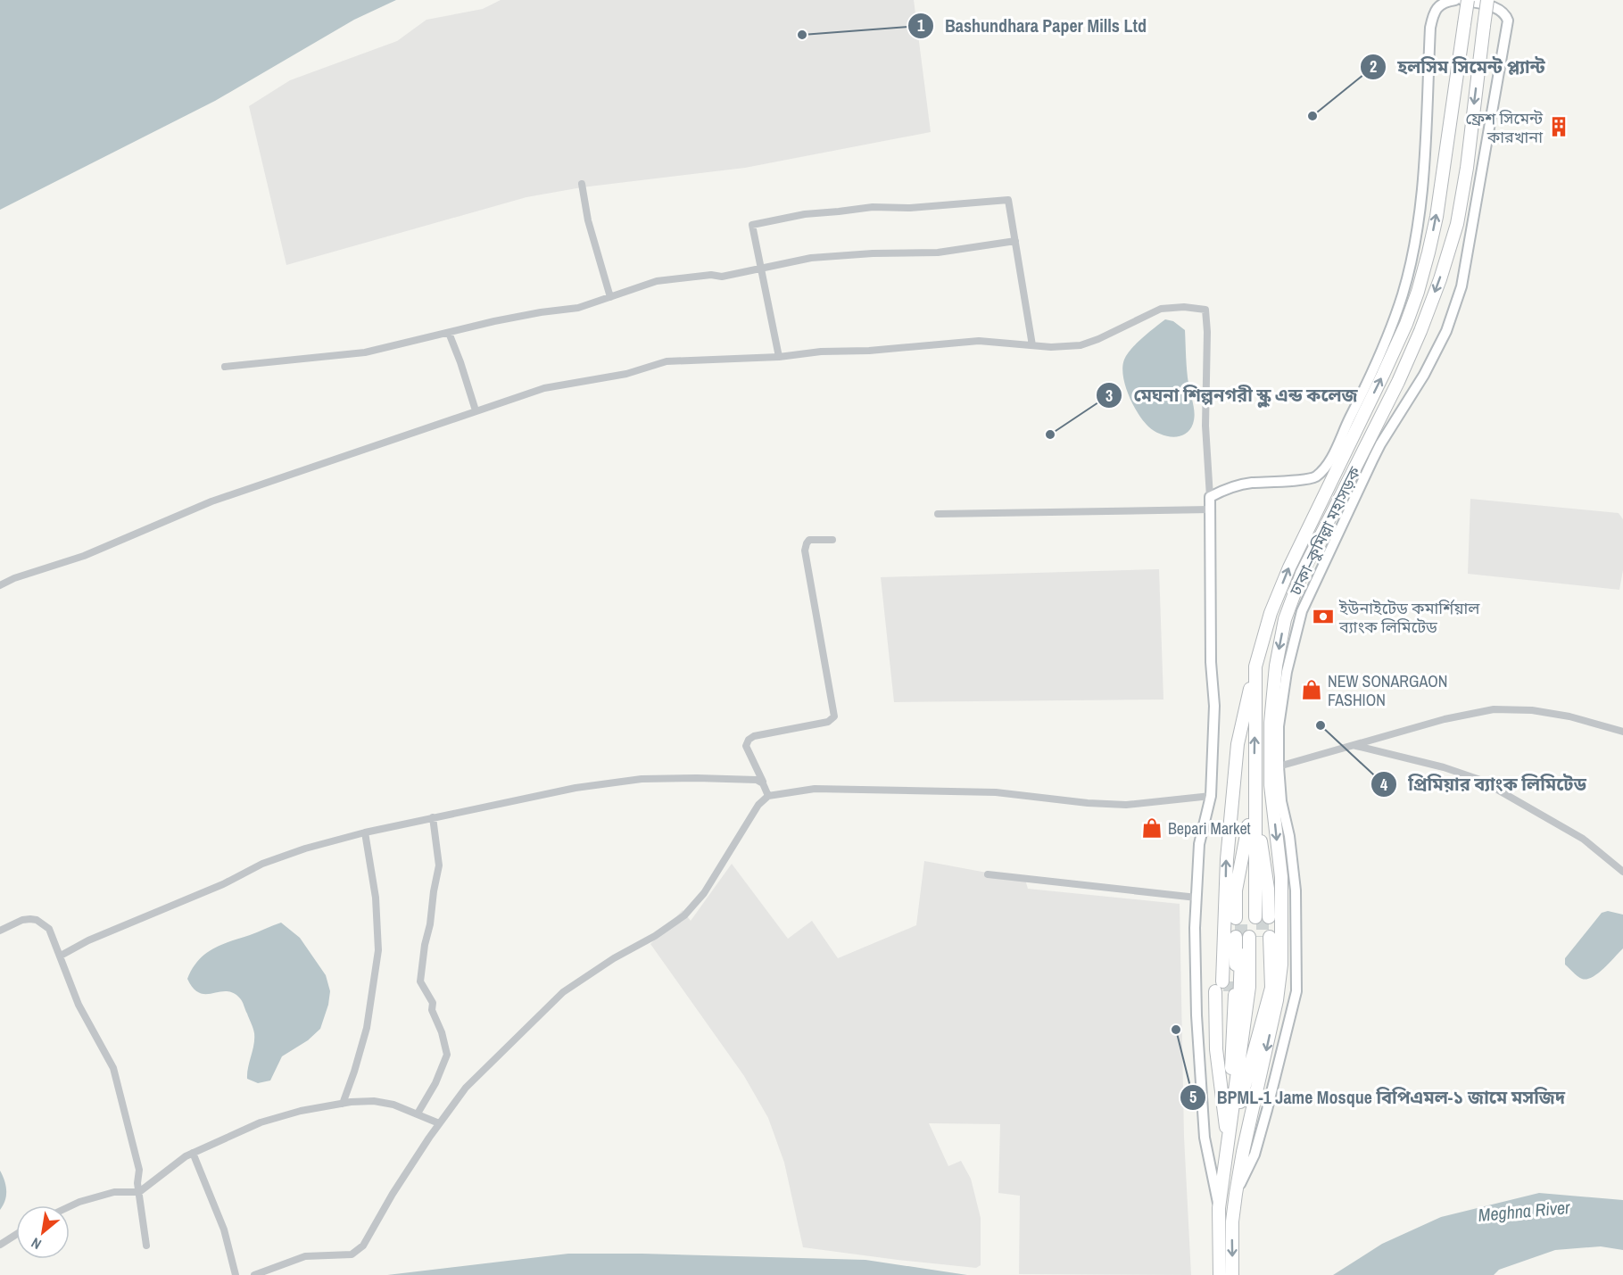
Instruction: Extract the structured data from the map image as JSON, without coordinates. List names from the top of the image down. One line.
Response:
{"streets":{"highway":["ঢাকা–কুমিল্লা মহাসড়ক"]},"water":["Meghna River"],"places":{"other":["Bashundhara Paper Mills Ltd","হলসিম সিমেন্ট প্ল্যান্ট","মেঘনা শিল্পনগরী স্কুল এন্ড কলেজ","প্রিমিয়ার ব্যাংক লিমিটেড","BPML-1 Jame Mosque বিপিএমল-১ জামে মসজিদ"],"building":["ফ্রেশ সিমেন্ট কারখানা"],"bank":["ইউনাইটেড কমার্শিয়াল ব্যাংক লিমিটেড"],"shop":["NEW SONARGAON FASHION","Bepari Market"]},"north":"bottom left"}
